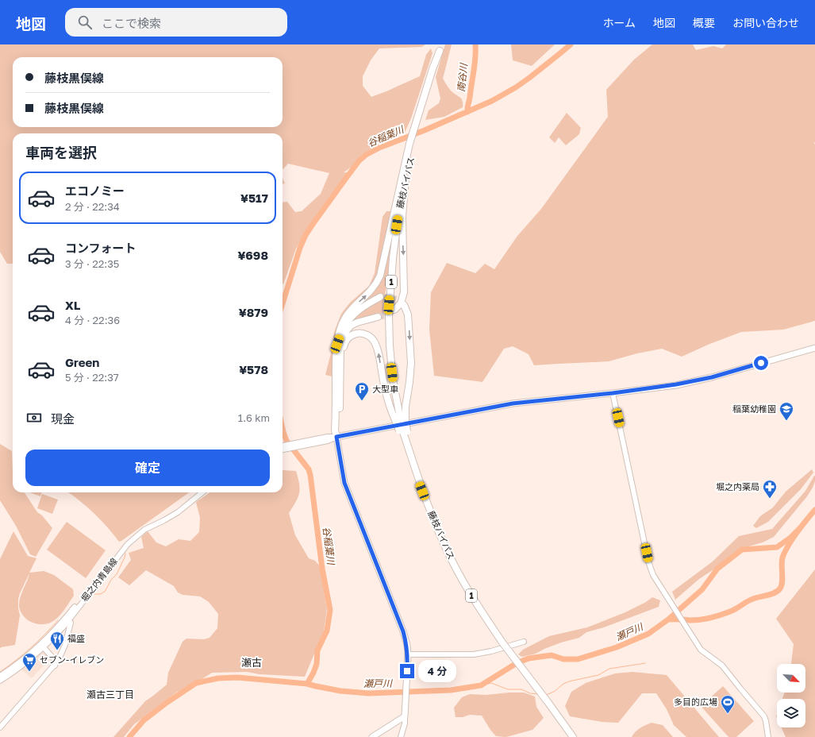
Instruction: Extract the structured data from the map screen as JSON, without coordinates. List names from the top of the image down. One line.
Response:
{"streets":{"highway":["藤枝バイパス","1"],"street":["堀之内青島線"]},"crossings":[["藤枝バイパス","1"]],"districts":["瀬古","瀬古三丁目"],"water":["南谷川","谷稲葉川","瀬戸川"],"places":{"parking":["大型車"],"school or university":["稲葉幼稚園"],"pharmacy":["堀之内薬局"],"restaurant":["福盛"],"supermarket":["セブン-イレブン"],"sports":["多目的広場"]},"north":"bottom right","page":{"header":"地図","search":"ここで検索","nav":["ホーム","地図","概要","お問い合わせ"],"banner":["藤枝黒俣線","藤枝黒俣線"],"heading":"車両を選択","list":[{"name":"エコノミー","note":"2 分 · 22:34","value":"¥517"},{"name":"コンフォート","note":"3 分 · 22:35","value":"¥698"},{"name":"XL","note":"4 分 · 22:36","value":"¥879"},{"name":"Green","note":"5 分 · 22:37","value":"¥578"}],"pay":["現金","1.6 km"],"buttons":"確定","bubble":"4 分"}}
